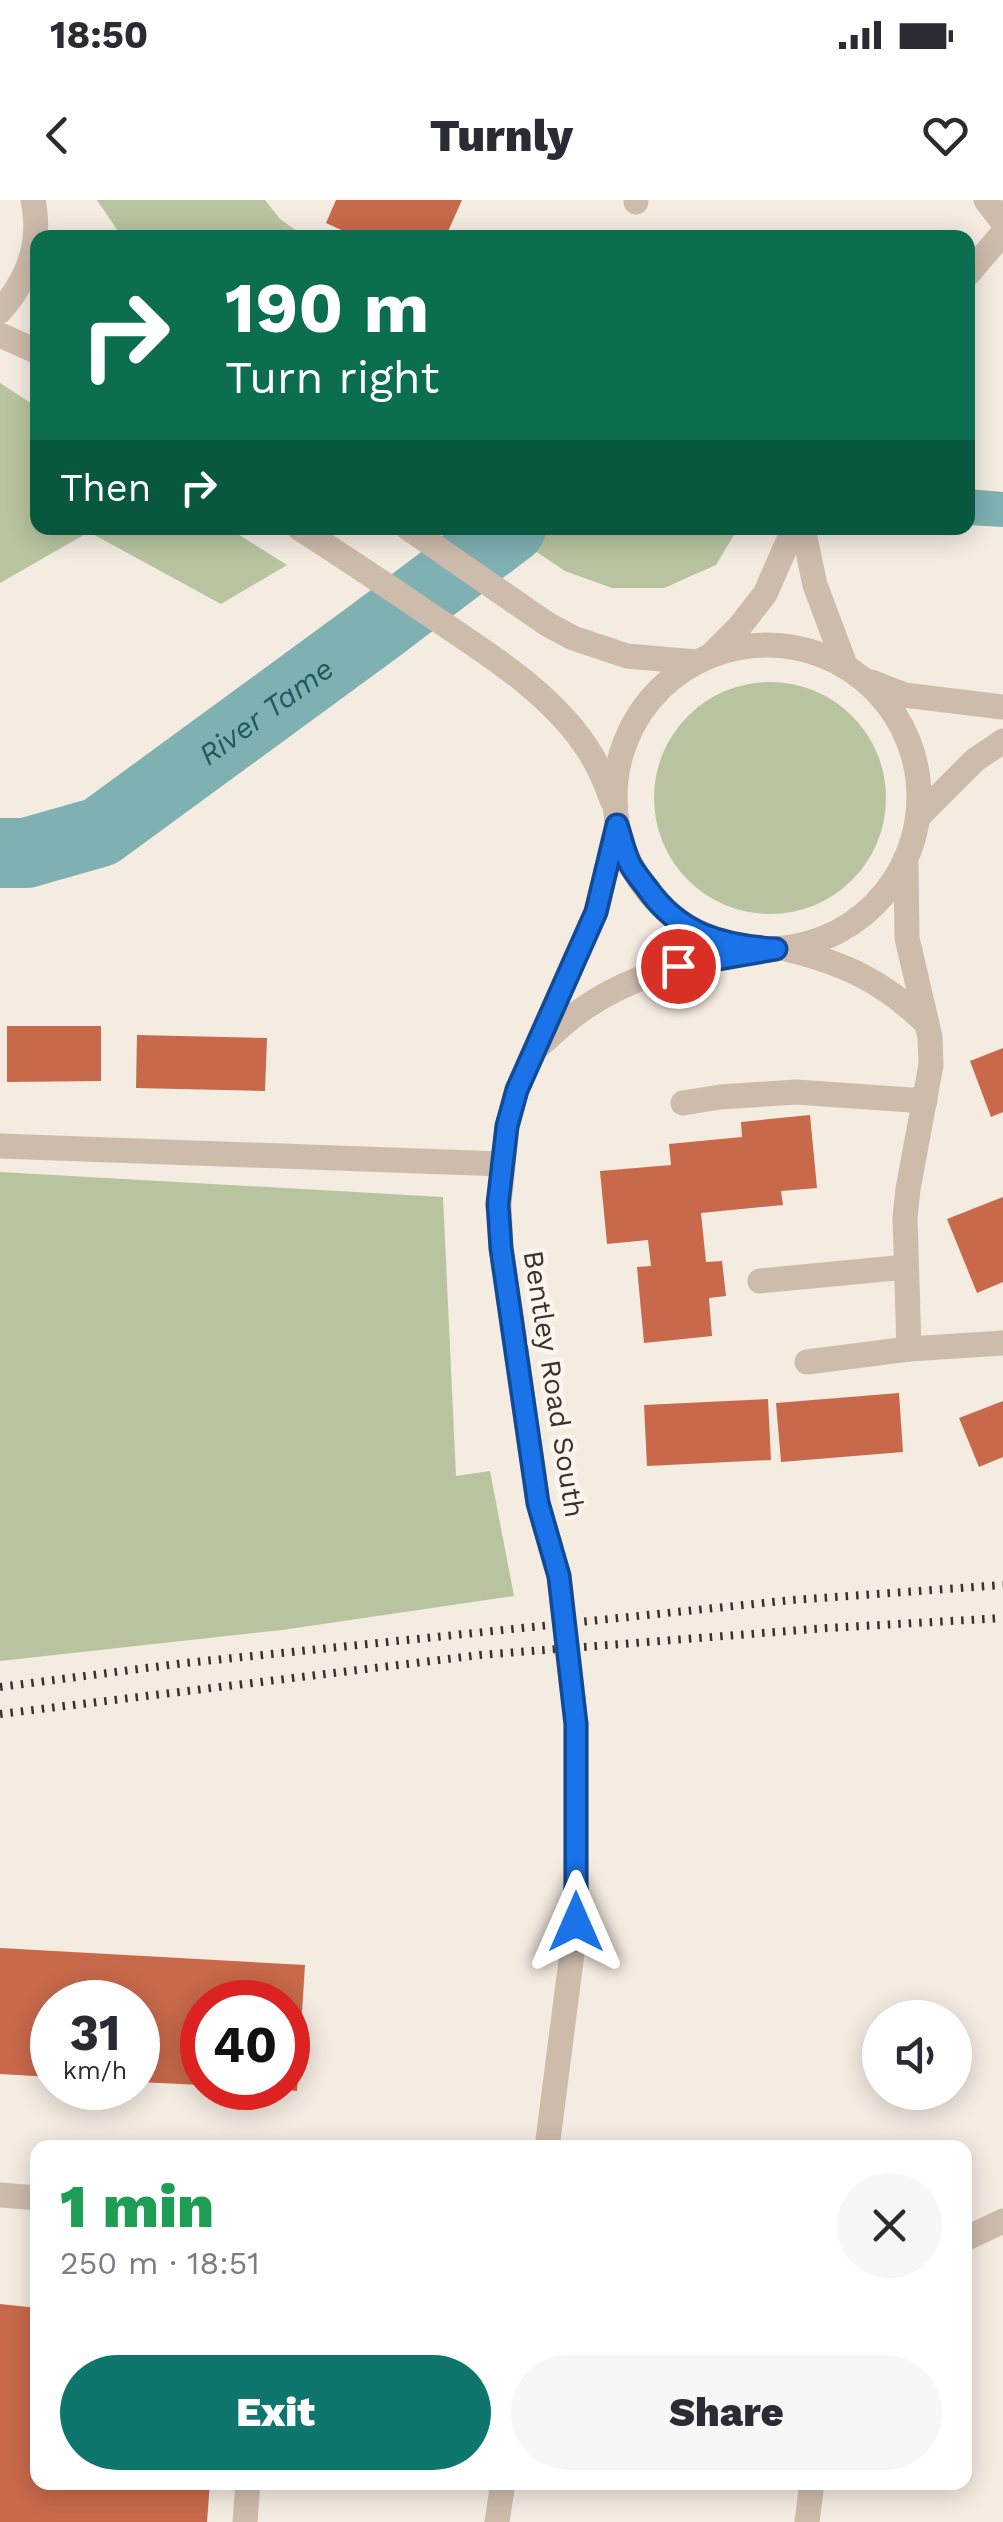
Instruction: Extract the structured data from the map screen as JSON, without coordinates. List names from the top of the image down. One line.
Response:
{"streets":{"street":["Bentley Road South"]},"water":["River Tame"],"page":{"status":"18:50","header":"Turnly","turn":["190 m","Turn right"],"then":"Then","speed":"31 km/h","limit":"40","heading":["1 min","250 m · 18:51"],"buttons":["Exit","Share"]}}
